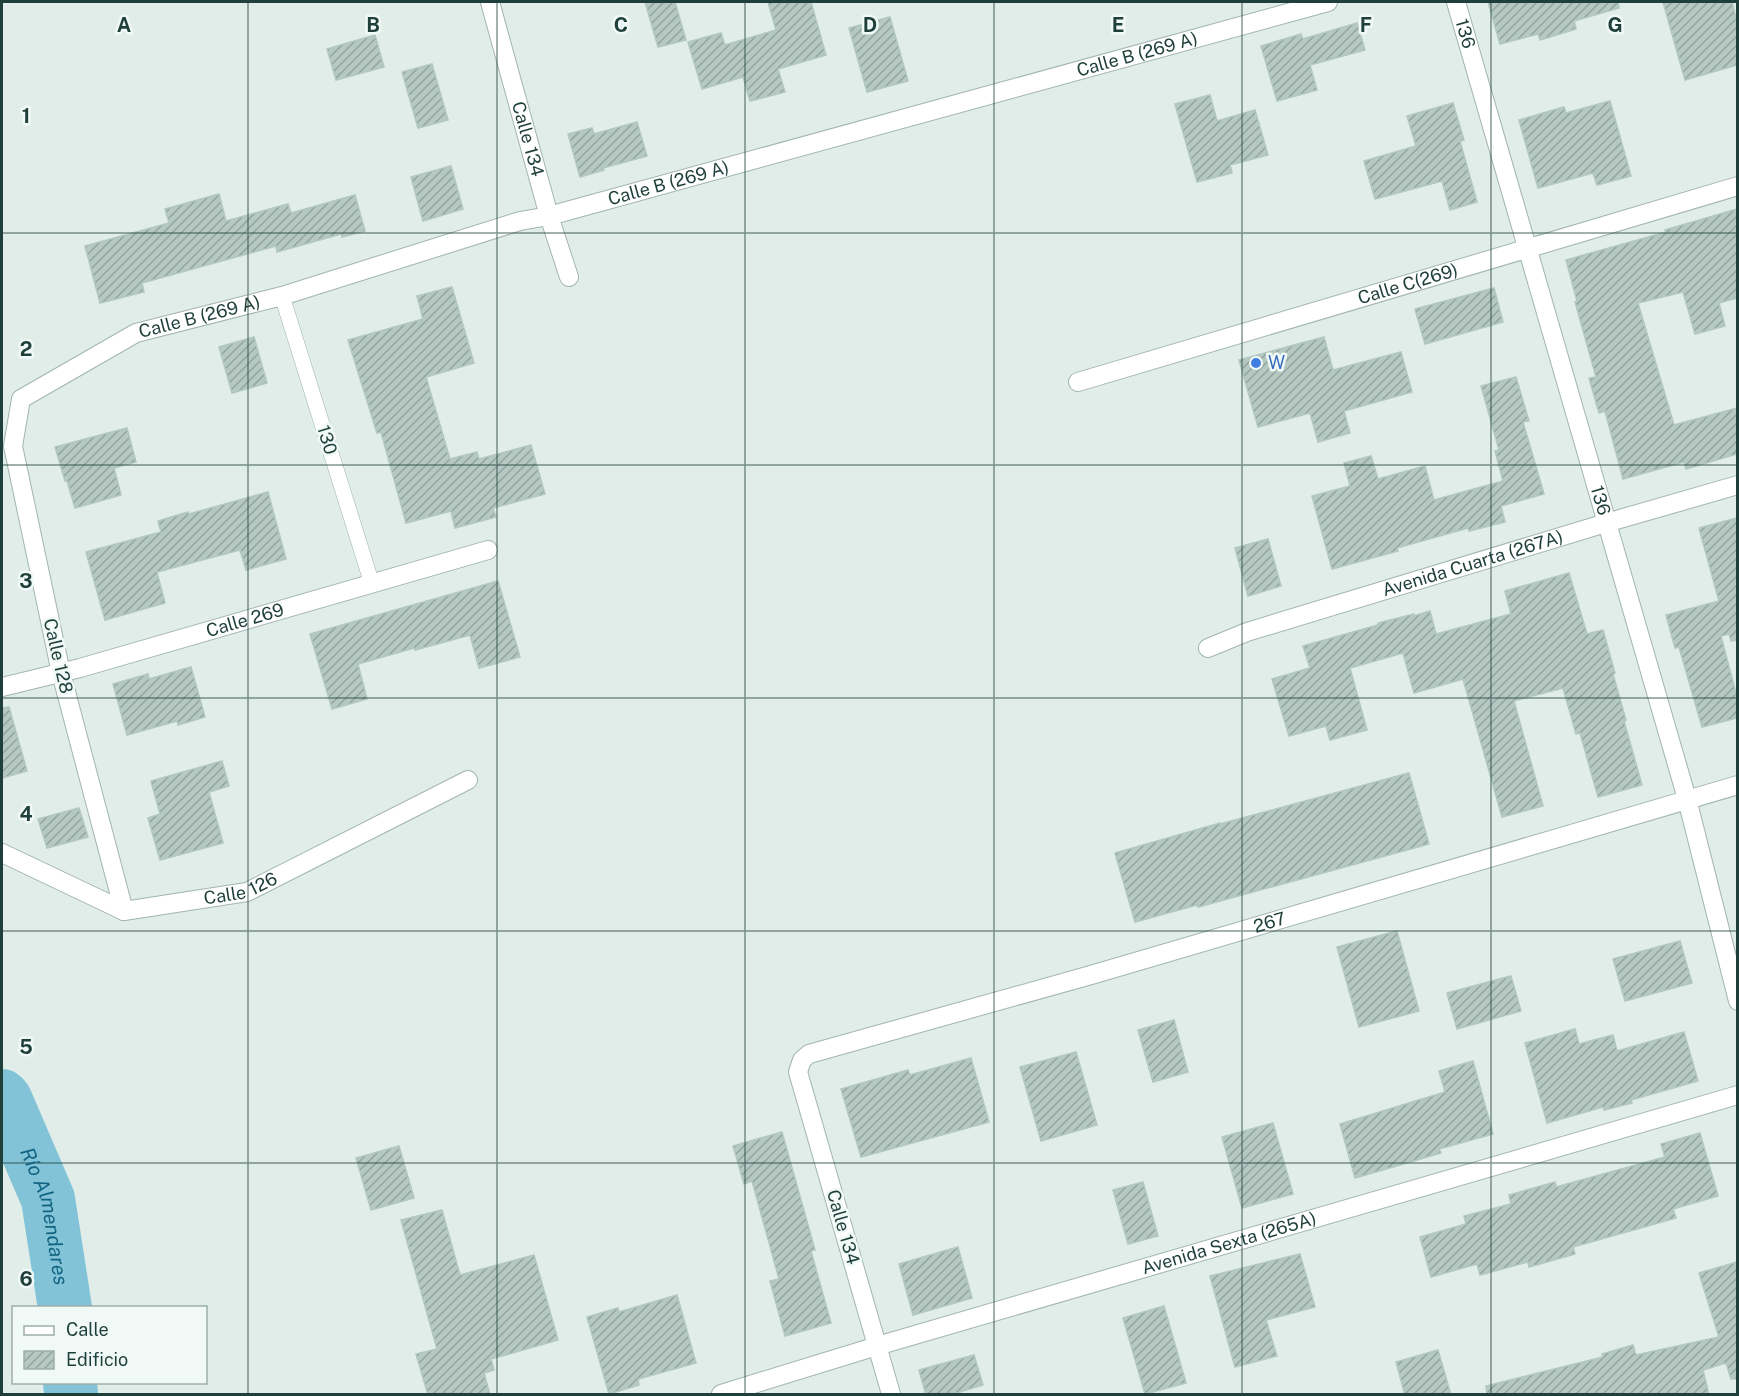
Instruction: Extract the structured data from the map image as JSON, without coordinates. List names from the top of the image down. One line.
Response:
{"streets":{"street":["136","Calle B (269 A)","Calle 134","Calle C(269)","Avenida Cuarta (267A)","Calle 269","Calle 128","Calle 126","267","Avenida Sexta (265A)"],"lane":["130"]},"crossings":[["136","Calle C(269)"],["136","Avenida Cuarta (267A)"],["136","267"],["Calle B (269 A)","Calle 134"],["Calle B (269 A)","130"],["Calle B (269 A)","Calle 128"],["Calle 134","267"],["Calle 134","Avenida Sexta (265A)"],["130","Calle 269"],["Calle 269","Calle 128"],["Calle 128","Calle 126"]],"water":["Río Almendares"],"places":["W"],"legend":["Calle","Edificio"],"grid":{"columns":["A","B","C","D","E","F","G"],"rows":["1","2","3","4","5","6"]}}
